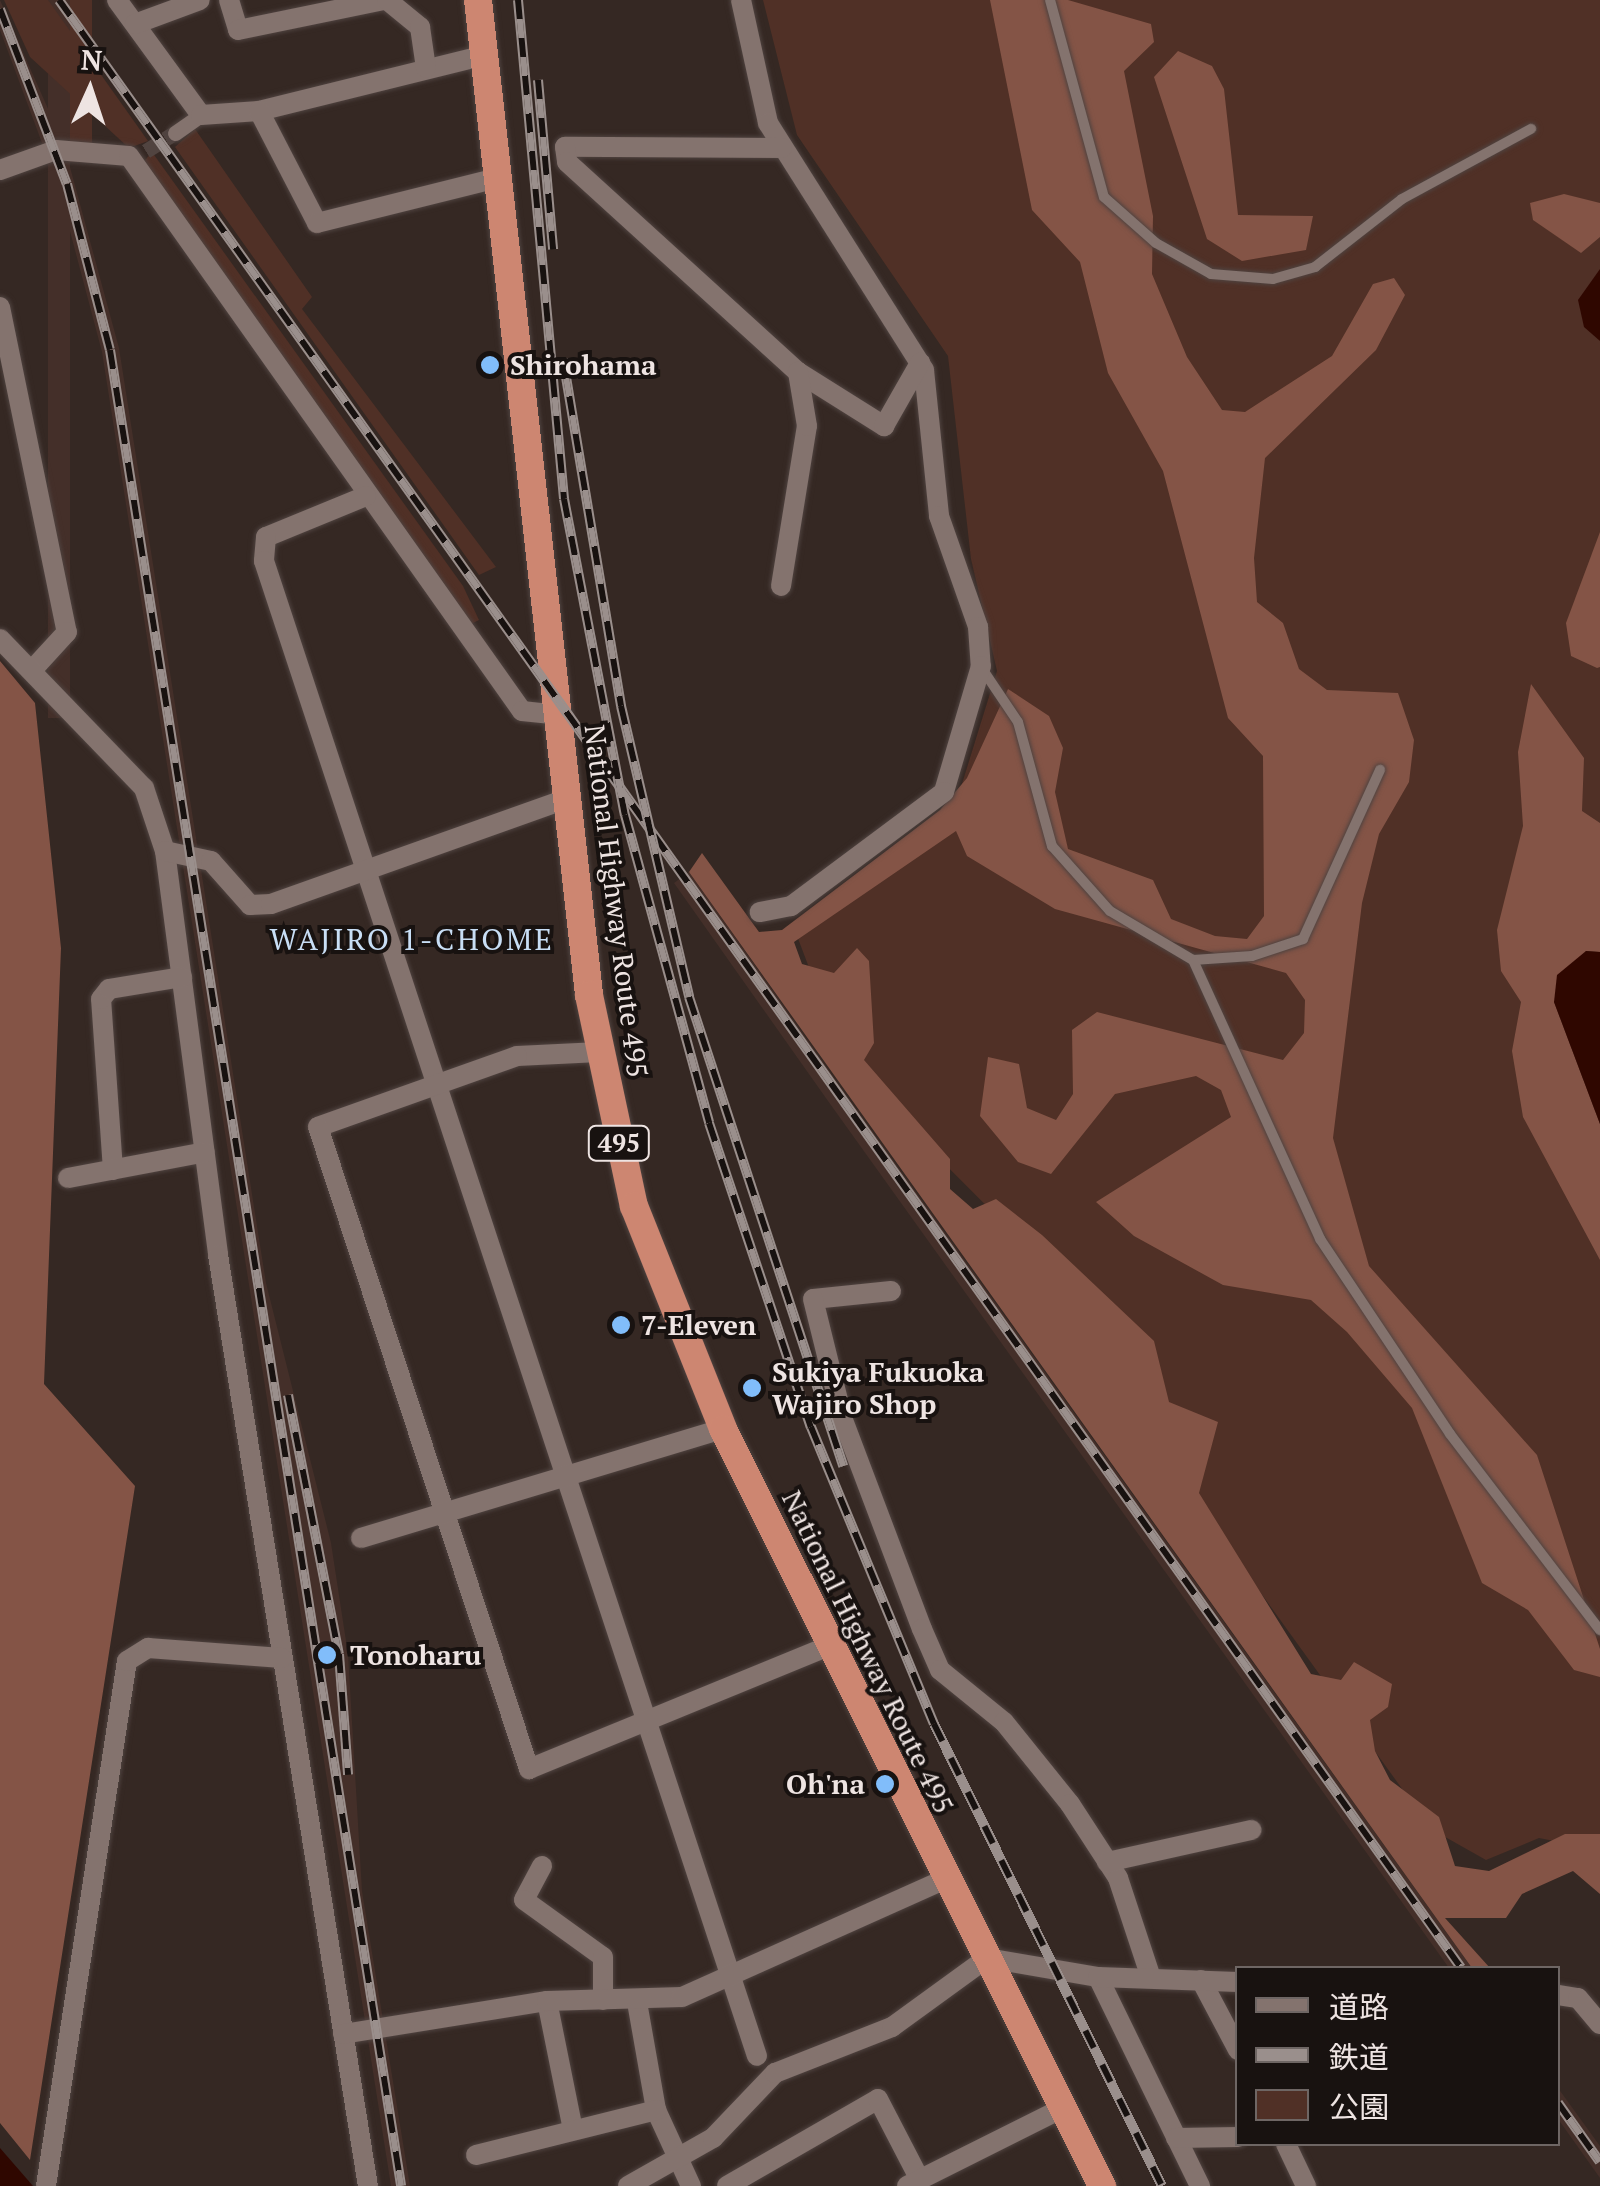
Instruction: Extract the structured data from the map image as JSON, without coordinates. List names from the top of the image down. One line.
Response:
{"streets":{"highway":["National Highway Route 495","495"]},"districts":["WAJIRO 1-CHOME"],"places":["Shirohama","7-Eleven","Sukiya Fukuoka Wajiro Shop","Tonoharu","Oh'na"],"legend":["道路","鉄道","公園"],"north":"top"}
